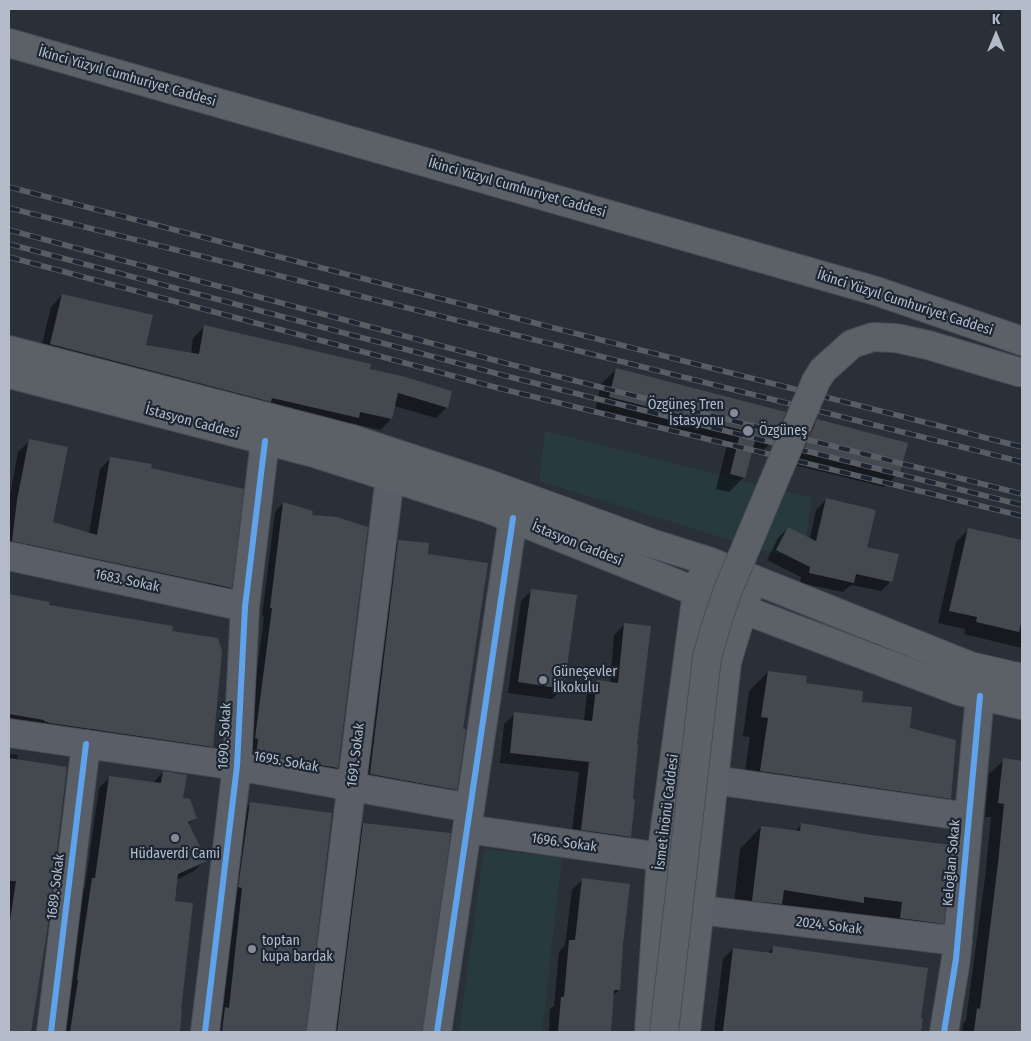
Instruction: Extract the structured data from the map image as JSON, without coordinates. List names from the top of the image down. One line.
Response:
{"streets":{"main road":["İkinci Yüzyıl Cumhuriyet Caddesi","İstasyon Caddesi","İsmet İnönü Caddesi"],"street":["1683. Sokak","1690. Sokak","1691. Sokak","1695. Sokak","1696. Sokak","Keloğlan Sokak","1689. Sokak","2024. Sokak"]},"crossings":[["İstasyon Caddesi","1690. Sokak"],["İstasyon Caddesi","1691. Sokak"],["İstasyon Caddesi","İsmet İnönü Caddesi"],["İstasyon Caddesi","Keloğlan Sokak"],["1683. Sokak","1690. Sokak"],["1690. Sokak","1695. Sokak"],["1691. Sokak","1695. Sokak"],["1695. Sokak","1696. Sokak"],["1695. Sokak","1689. Sokak"],["İsmet İnönü Caddesi","1696. Sokak"],["Keloğlan Sokak","2024. Sokak"]],"places":["Özgüneş Tren İstasyonu","Özgüneş","Güneşevler İlkokulu","Hüdaverdi Cami","toptan kupa bardak"],"north":"top"}
